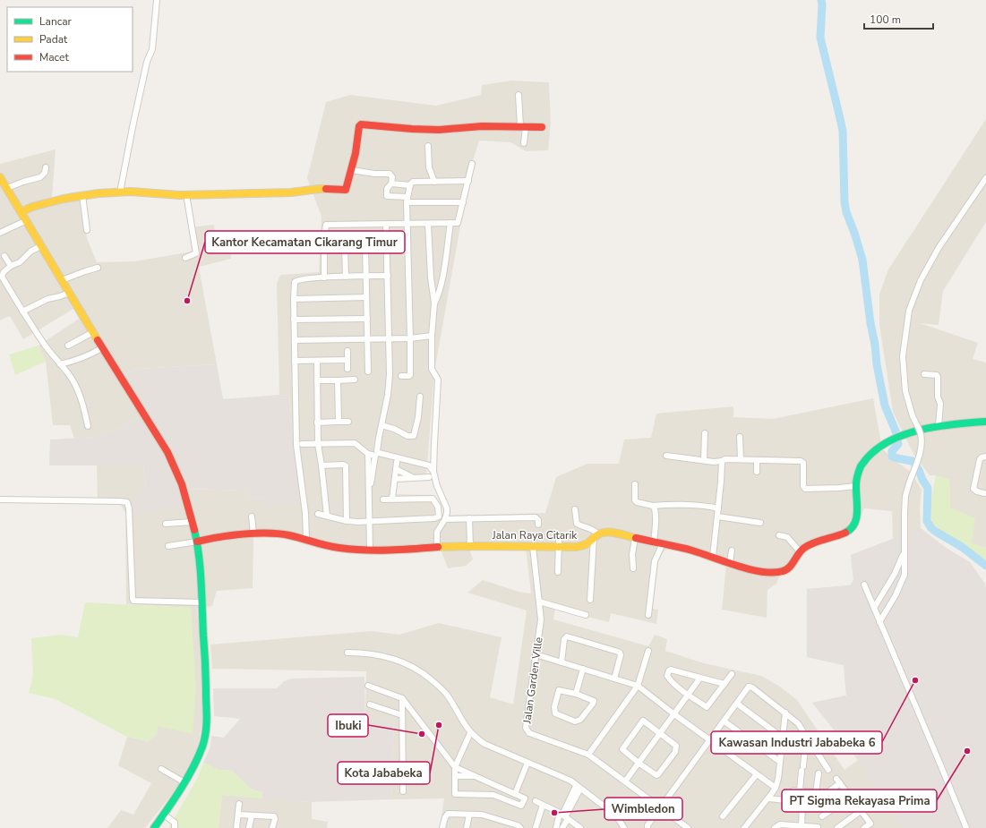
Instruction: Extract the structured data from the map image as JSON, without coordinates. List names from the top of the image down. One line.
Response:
{"streets":{"street":["Jalan Raya Citarik","Jalan Garden Ville"]},"crossings":[["Jalan Raya Citarik","Jalan Garden Ville"]],"places":["Kantor Kecamatan Cikarang Timur","Kawasan Industri Jababeka 6","Kota Jababeka","Ibuki","PT Sigma Rekayasa Prima","Wimbledon"],"legend":["Lancar","Padat","Macet"],"scale_bar":"100 m"}
